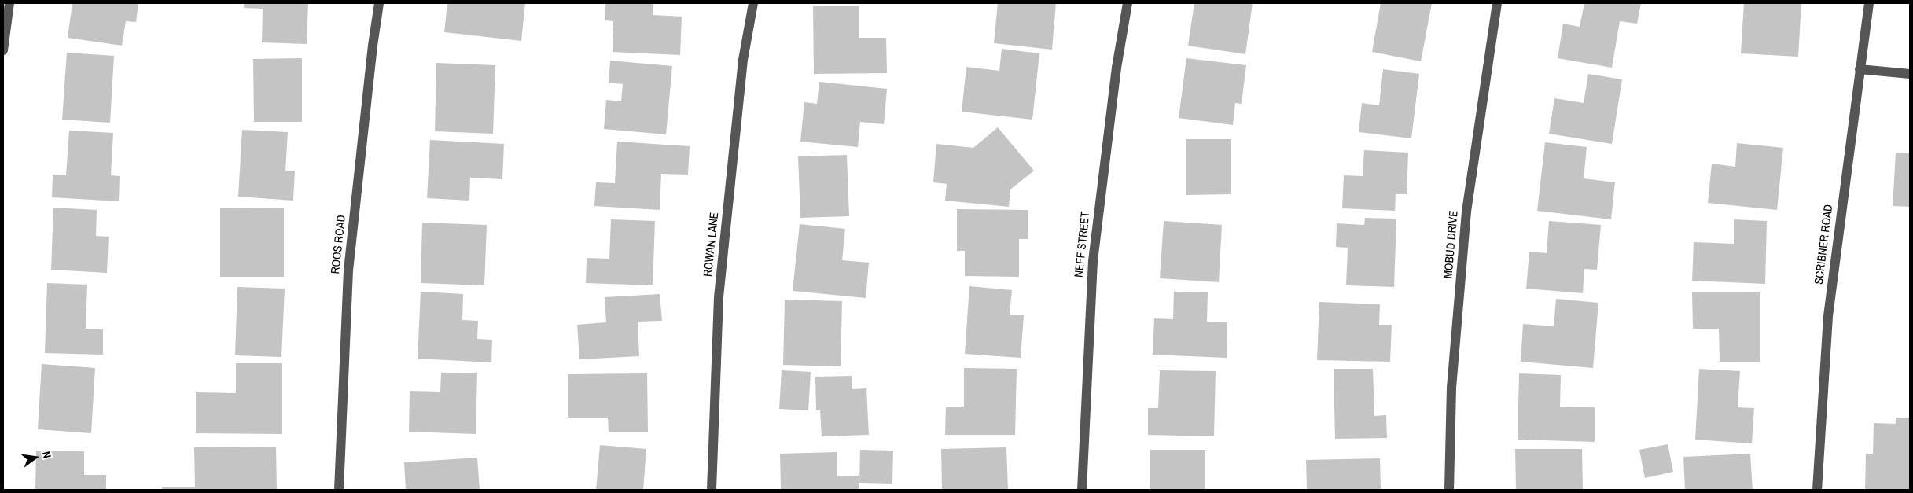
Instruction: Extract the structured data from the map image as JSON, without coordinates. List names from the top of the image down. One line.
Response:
{"streets":{"street":["ROOS ROAD","ROWAN LANE","NEFF STREET","MOBUD DRIVE","SCRIBNER ROAD"]},"north":"right"}
